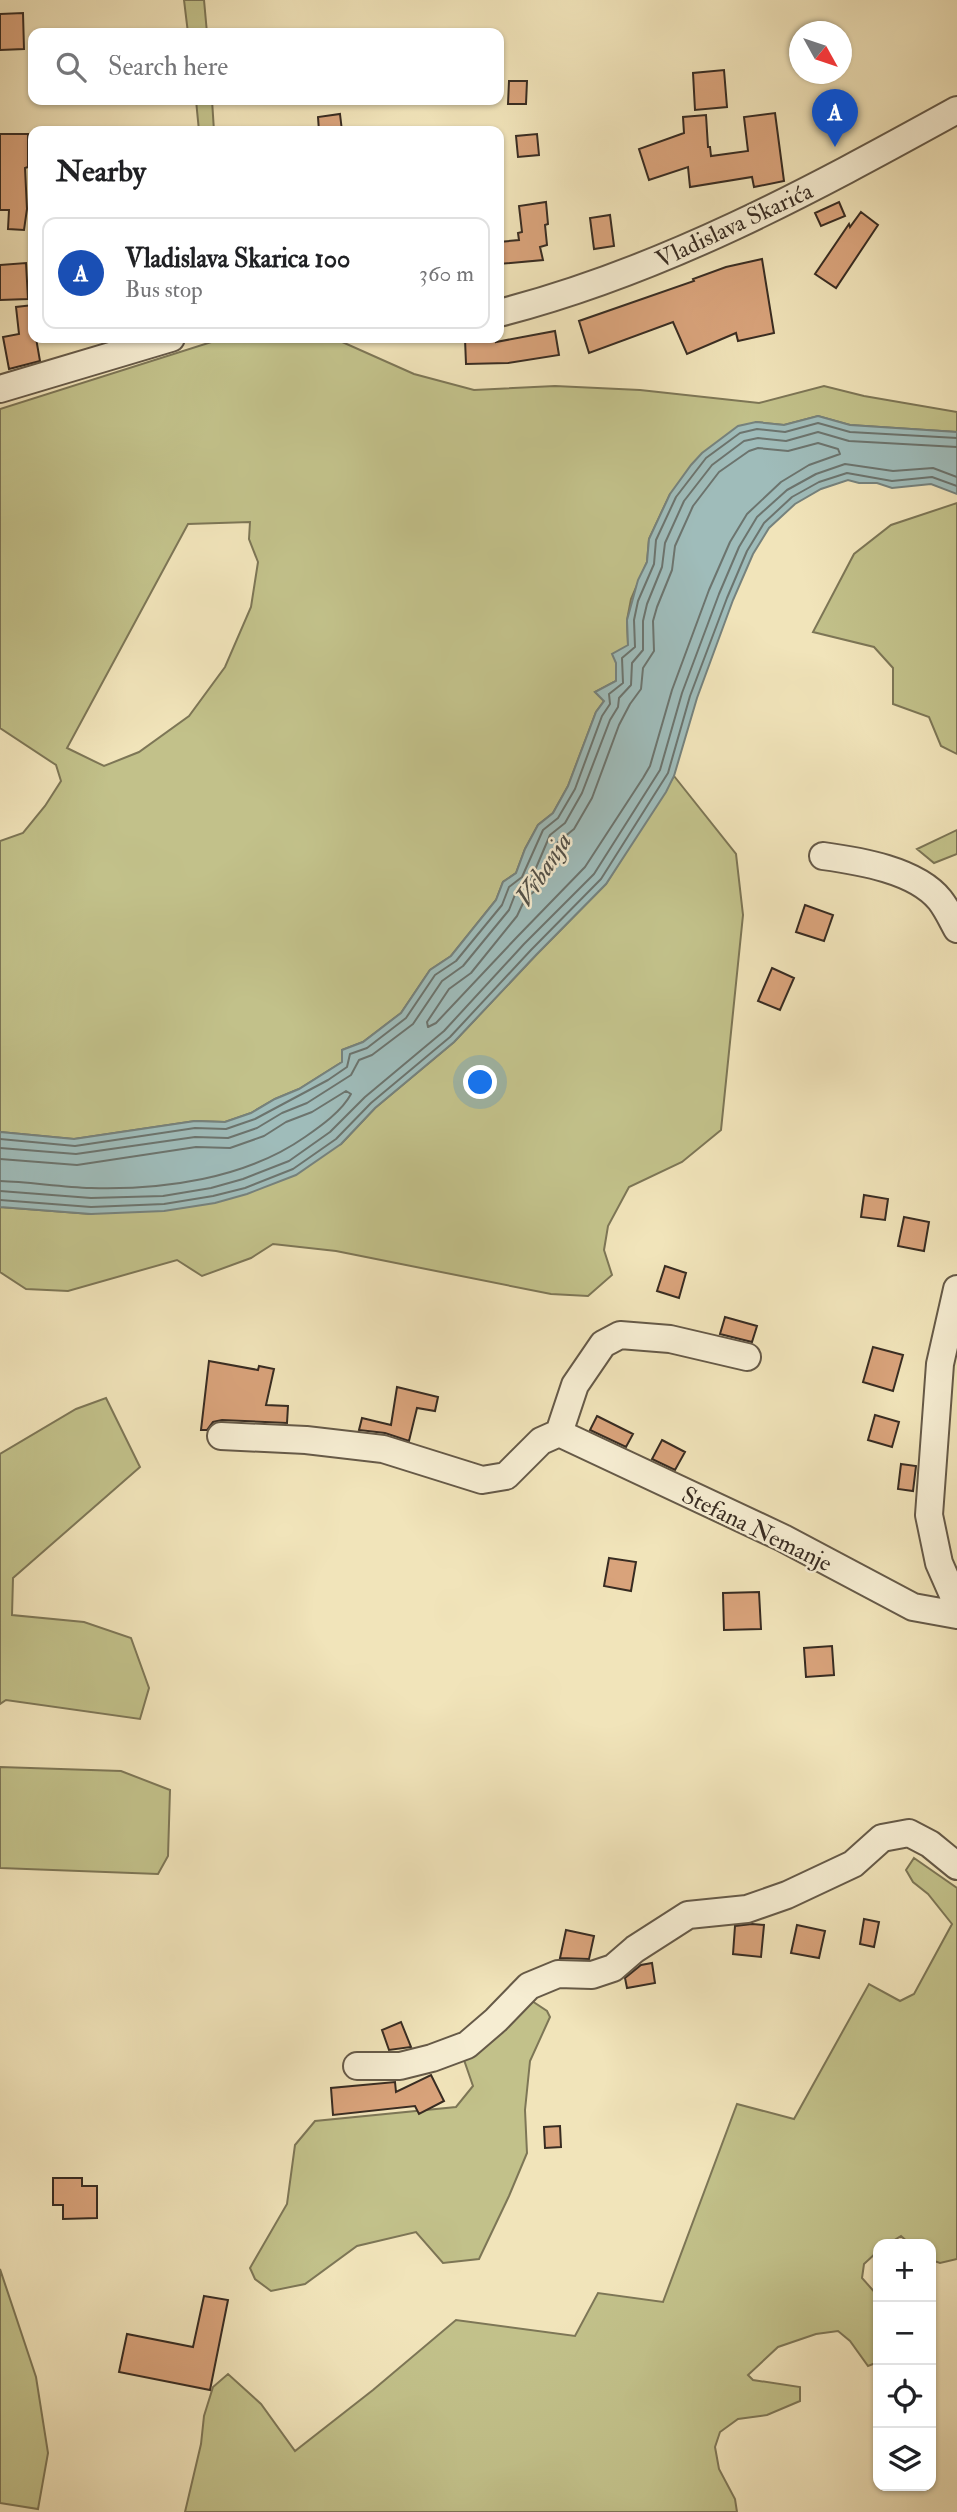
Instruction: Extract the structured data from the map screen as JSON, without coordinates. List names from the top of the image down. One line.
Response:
{"streets":{"street":["Vladislava Skarića","Stefana Nemanje"]},"water":["Vrbanja"],"north":"bottom right","page":{"search":"Search here","pins":"A","heading":"Nearby","list":[{"mark":"A","name":"Vladislava Skarica 100","note":"Bus stop","value":"360 m"}],"map_buttons":["+","−"]}}
